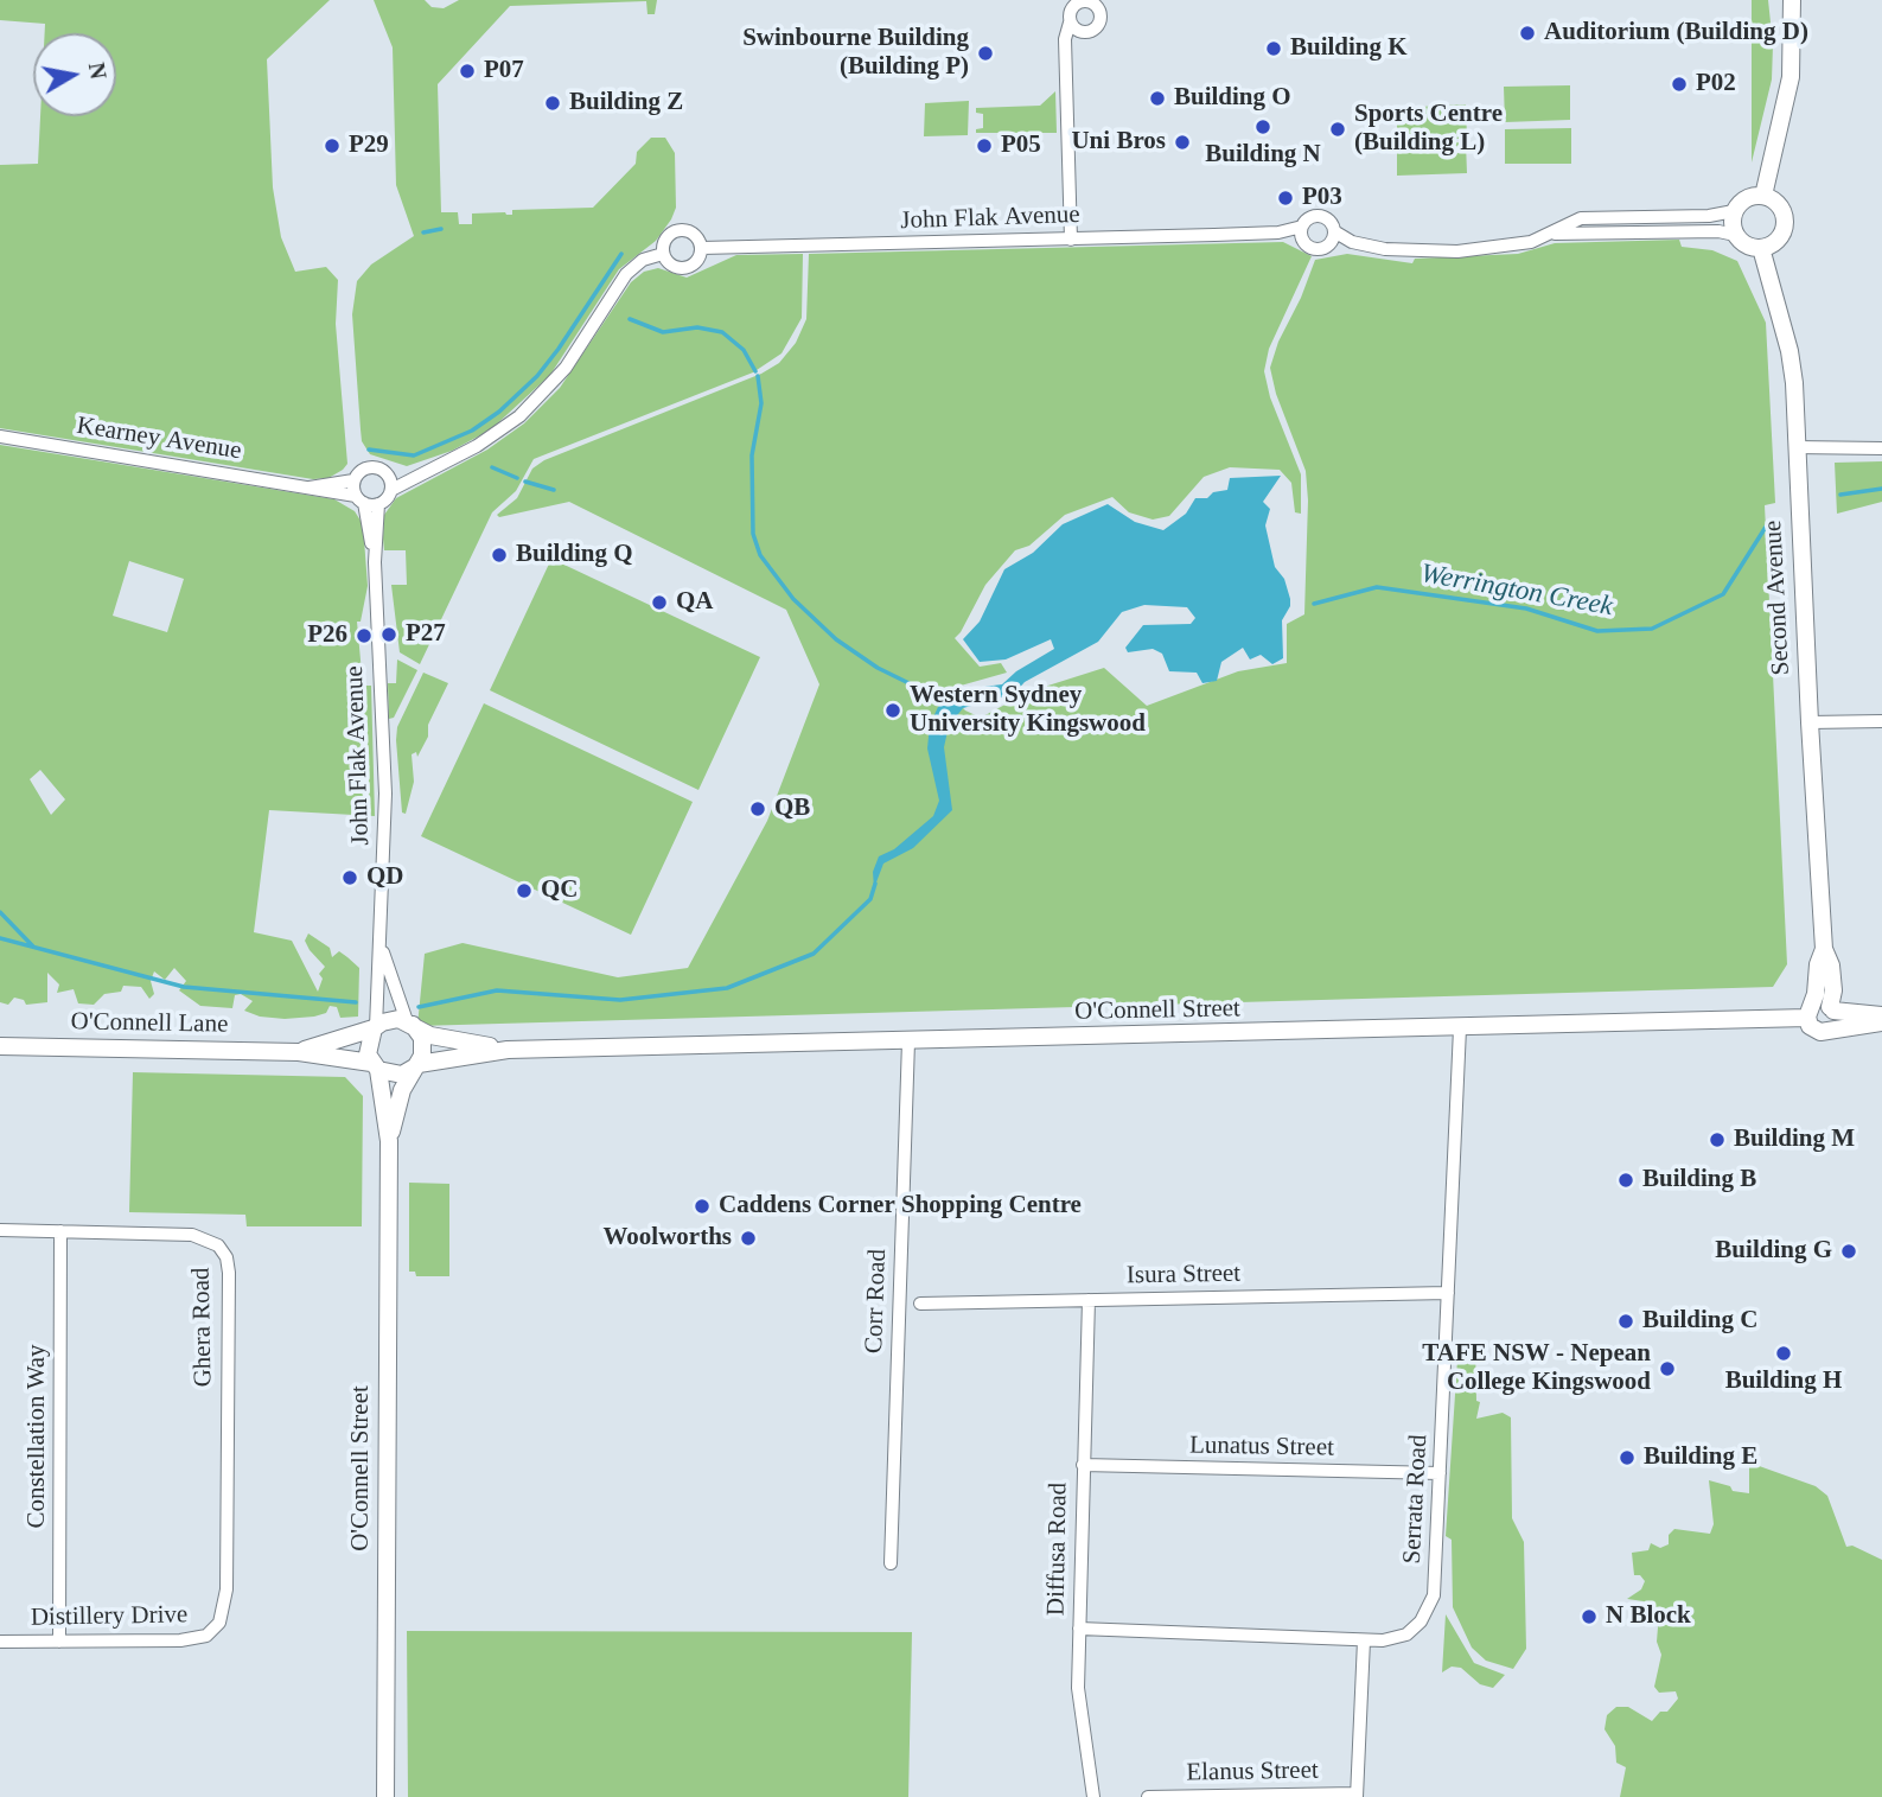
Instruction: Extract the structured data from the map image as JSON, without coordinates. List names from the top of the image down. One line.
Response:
{"streets":{"street":["John Flak Avenue","Kearney Avenue","Second Avenue","O'Connell Street","O'Connell Lane","Isura Street","Corr Road","Ghera Road","Constellation Way","Lunatus Street","Serrata Road","Diffusa Road","Distillery Drive","Elanus Street"]},"crossings":[["John Flak Avenue","Kearney Avenue"],["John Flak Avenue","O'Connell Street"],["John Flak Avenue","O'Connell Lane"],["Second Avenue","O'Connell Street"],["O'Connell Street","O'Connell Lane"],["O'Connell Street","Corr Road"],["O'Connell Street","Serrata Road"],["Isura Street","Serrata Road"],["Isura Street","Diffusa Road"],["Ghera Road","Constellation Way"],["Ghera Road","Distillery Drive"],["Constellation Way","Distillery Drive"],["Lunatus Street","Serrata Road"],["Lunatus Street","Diffusa Road"],["Serrata Road","Diffusa Road"]],"water":["Werrington Creek"],"places":["Auditorium (Building D)","Building K","Swinbourne Building (Building P)","P07","P02","Building O","Building Z","Building N","Sports Centre (Building L)","Uni Bros","P29","P05","P03","Building Q","QA","P27","P26","Western Sydney University Kingswood","QB","QD","QC","Building M","Building B","Caddens Corner Shopping Centre","Woolworths","Building G","Building C","Building H","TAFE NSW - Nepean College Kingswood","Building E","N Block"],"north":"right"}
